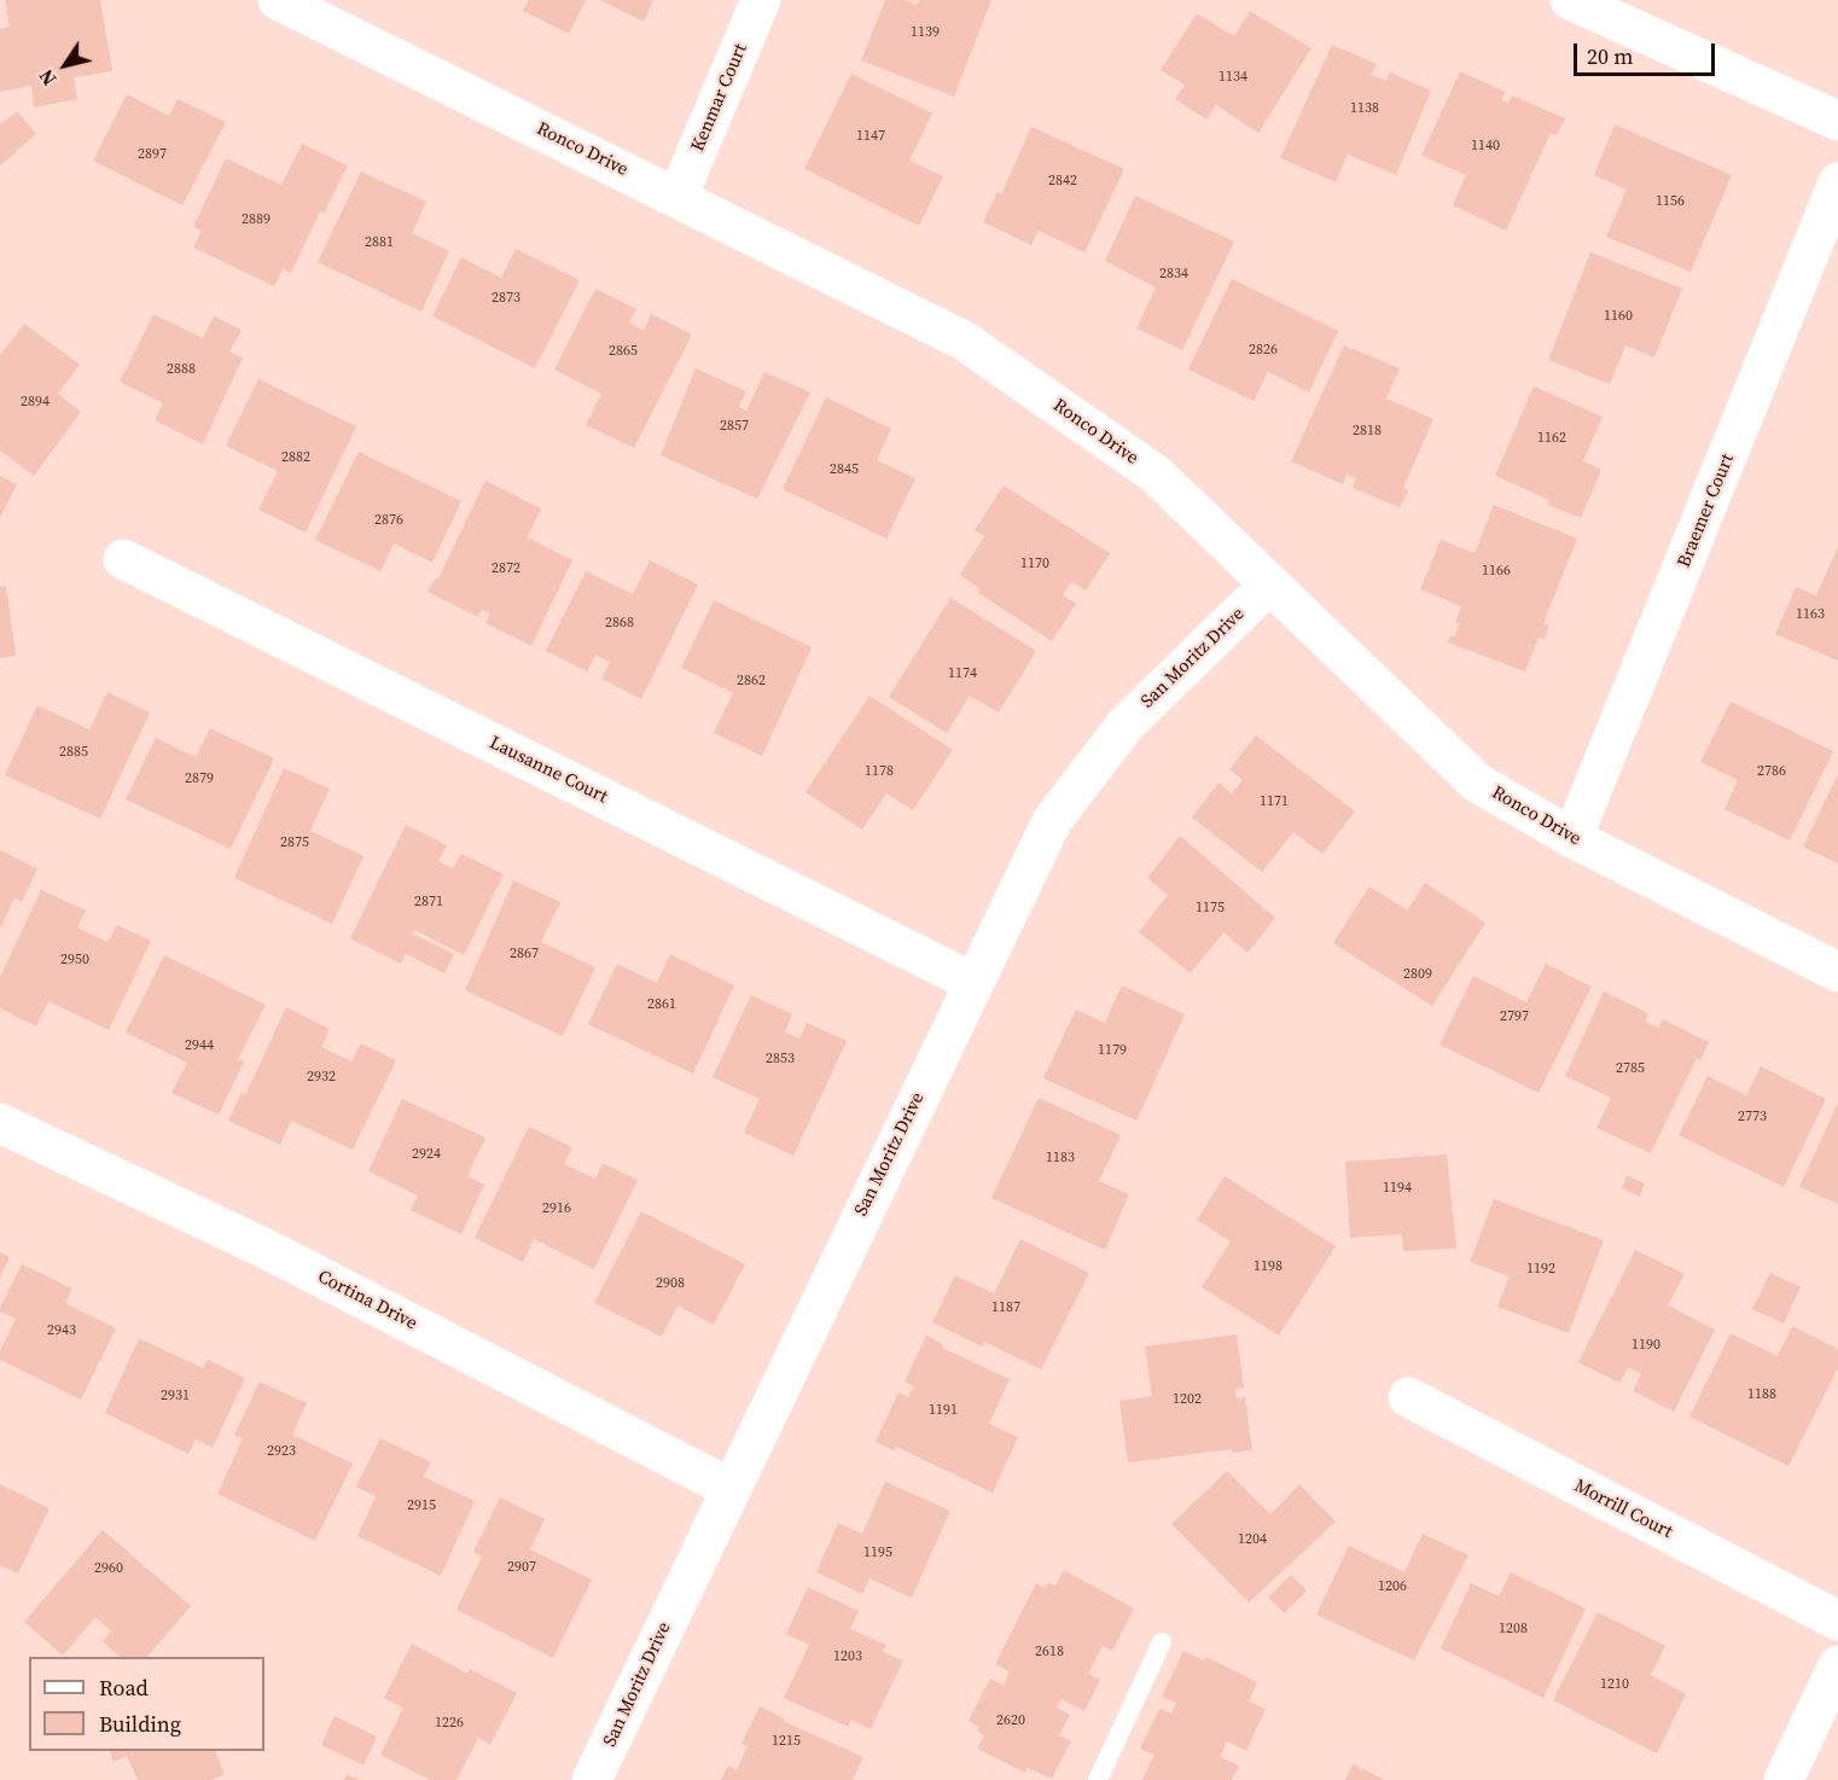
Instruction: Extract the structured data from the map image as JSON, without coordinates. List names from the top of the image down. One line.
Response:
{"streets":{"street":["Kenmar Court","Ronco Drive","Braemer Court","San Moritz Drive","Lausanne Court","Cortina Drive","Morrill Court"]},"crossings":[["Kenmar Court","Ronco Drive"],["Ronco Drive","Braemer Court"],["Ronco Drive","San Moritz Drive"],["San Moritz Drive","Lausanne Court"],["San Moritz Drive","Cortina Drive"]],"house_numbers":["1139","1134","1138","1147","1140","2897","2842","1156","2889","2881","2834","2873","1160","2826","2865","2888","2894","2857","2818","1162","2882","2845","2876","1170","2872","1166","1163","2868","1174","2862","2885","1178","2786","2879","1171","2875","2871","1175","2867","2950","2809","2861","2797","2944","1179","2853","2785","2932","2773","2924","1183","1194","2916","1198","1192","2908","1187","2943","1190","1188","2931","1202","1191","2923","2915","1204","1195","2907","2960","1206","1208","2618","1203","1210","2620","1226","1215"],"legend":["Road","Building"],"scale_bar":"20 m","north":"bottom left"}
